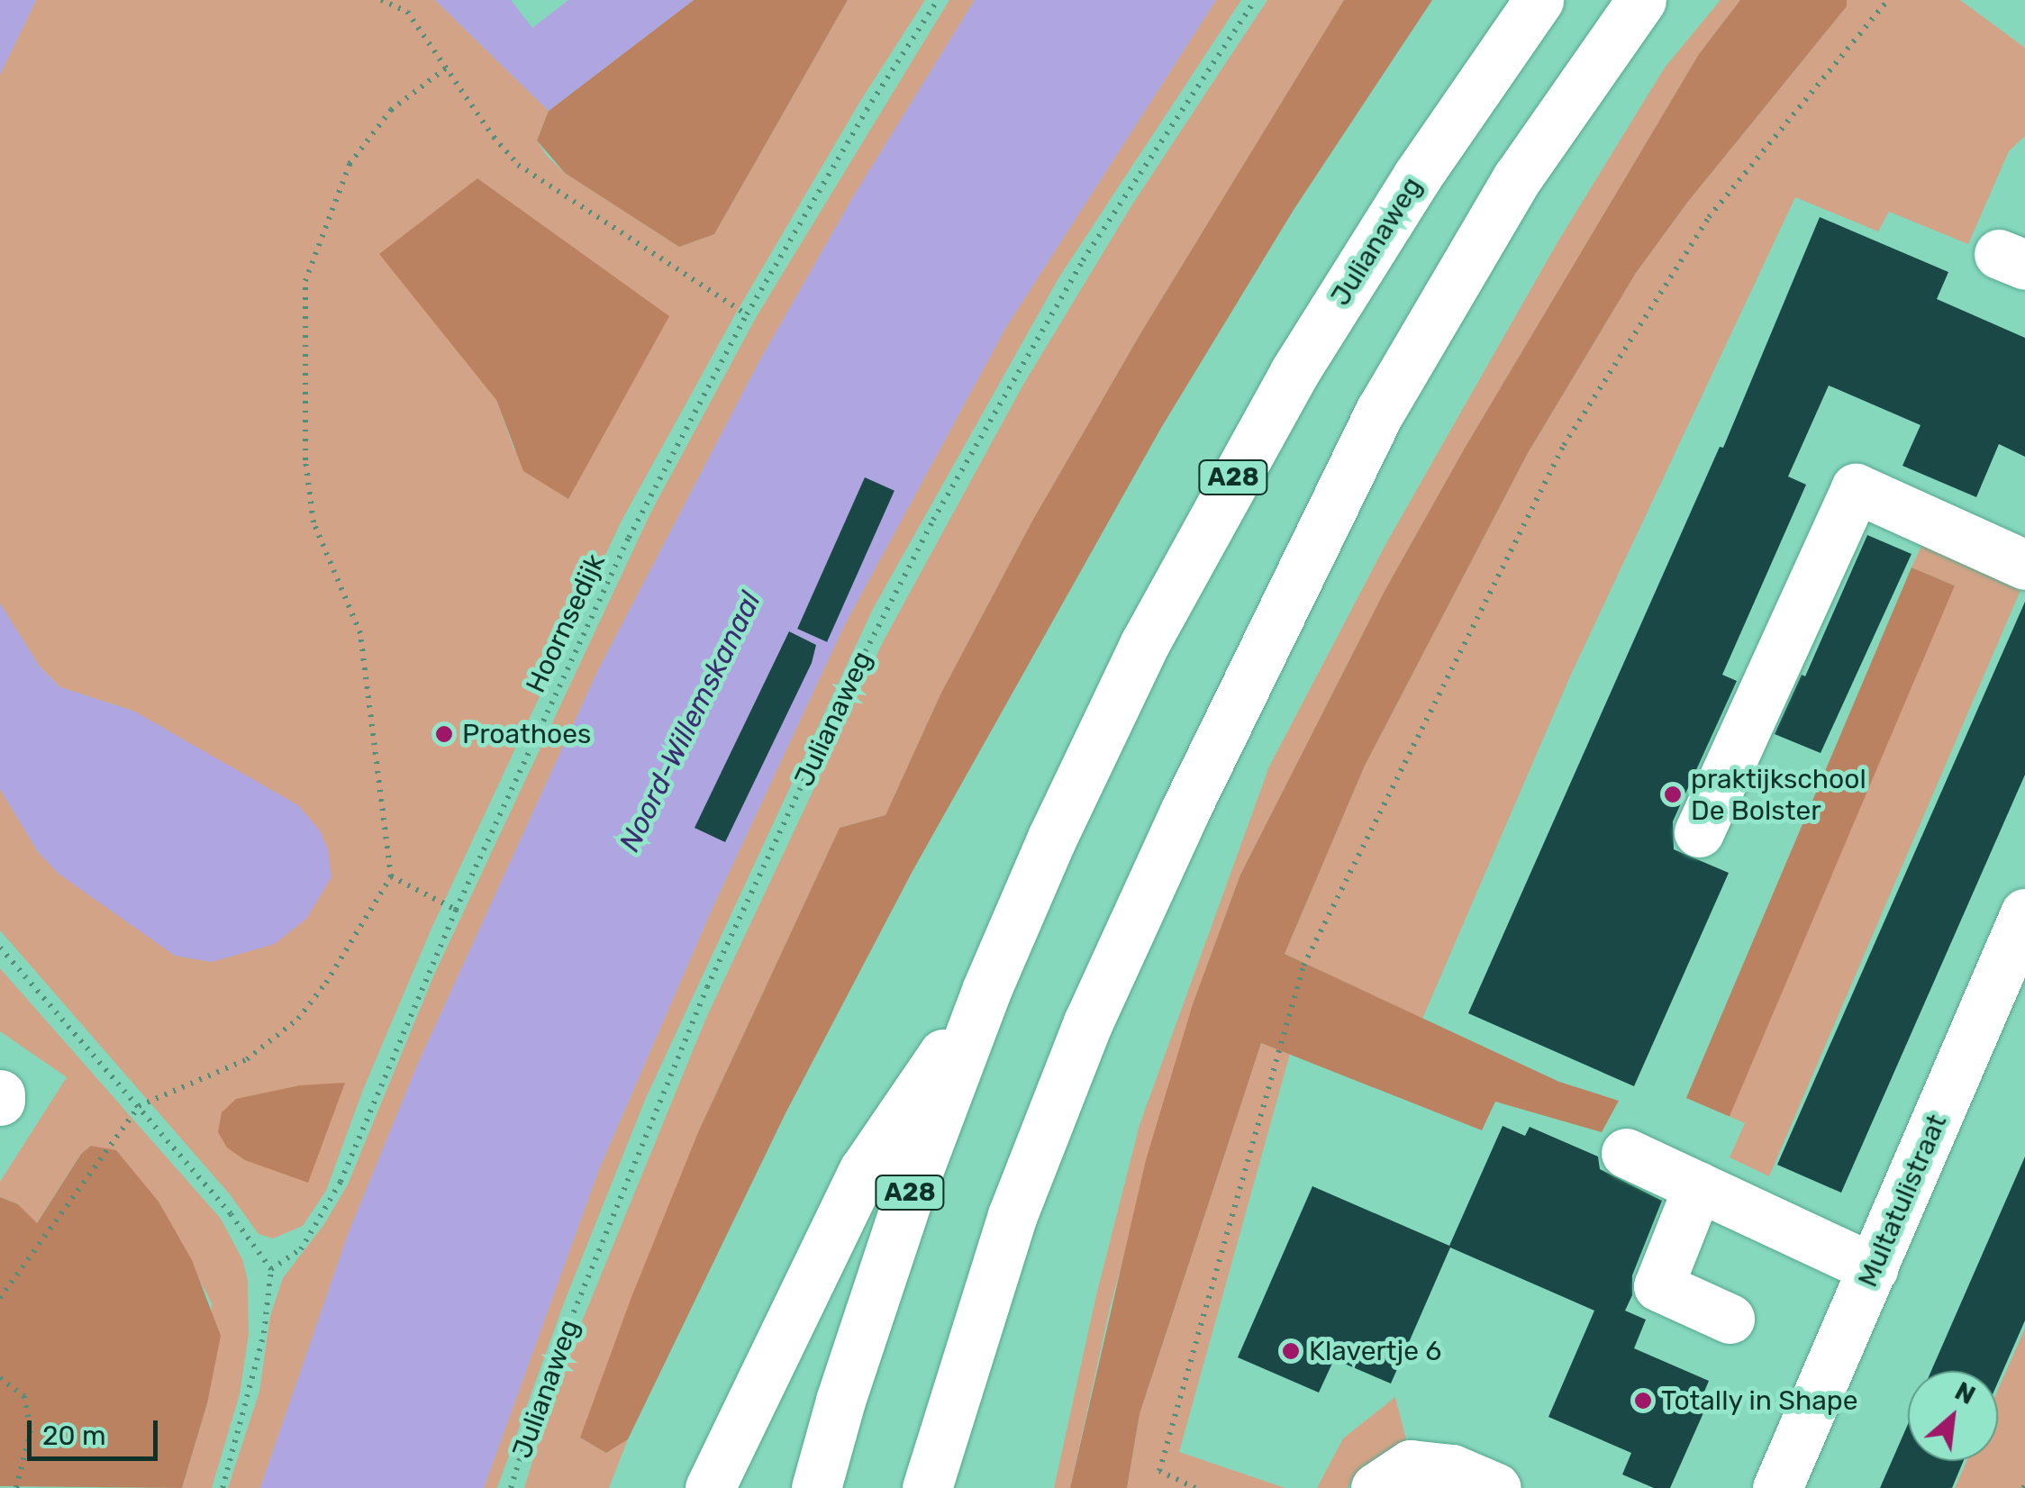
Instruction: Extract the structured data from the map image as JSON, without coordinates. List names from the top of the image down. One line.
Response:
{"streets":{"main road":["Julianaweg","A28","Multatulistraat"],"path":["Hoornsedijk"]},"crossings":[["Julianaweg","A28"]],"water":["Noord-Willemskanaal"],"places":["Proathoes","praktijkschool De Bolster","Klavertje 6","Totally in Shape"],"scale_bar":"20 m","north":"top right"}
